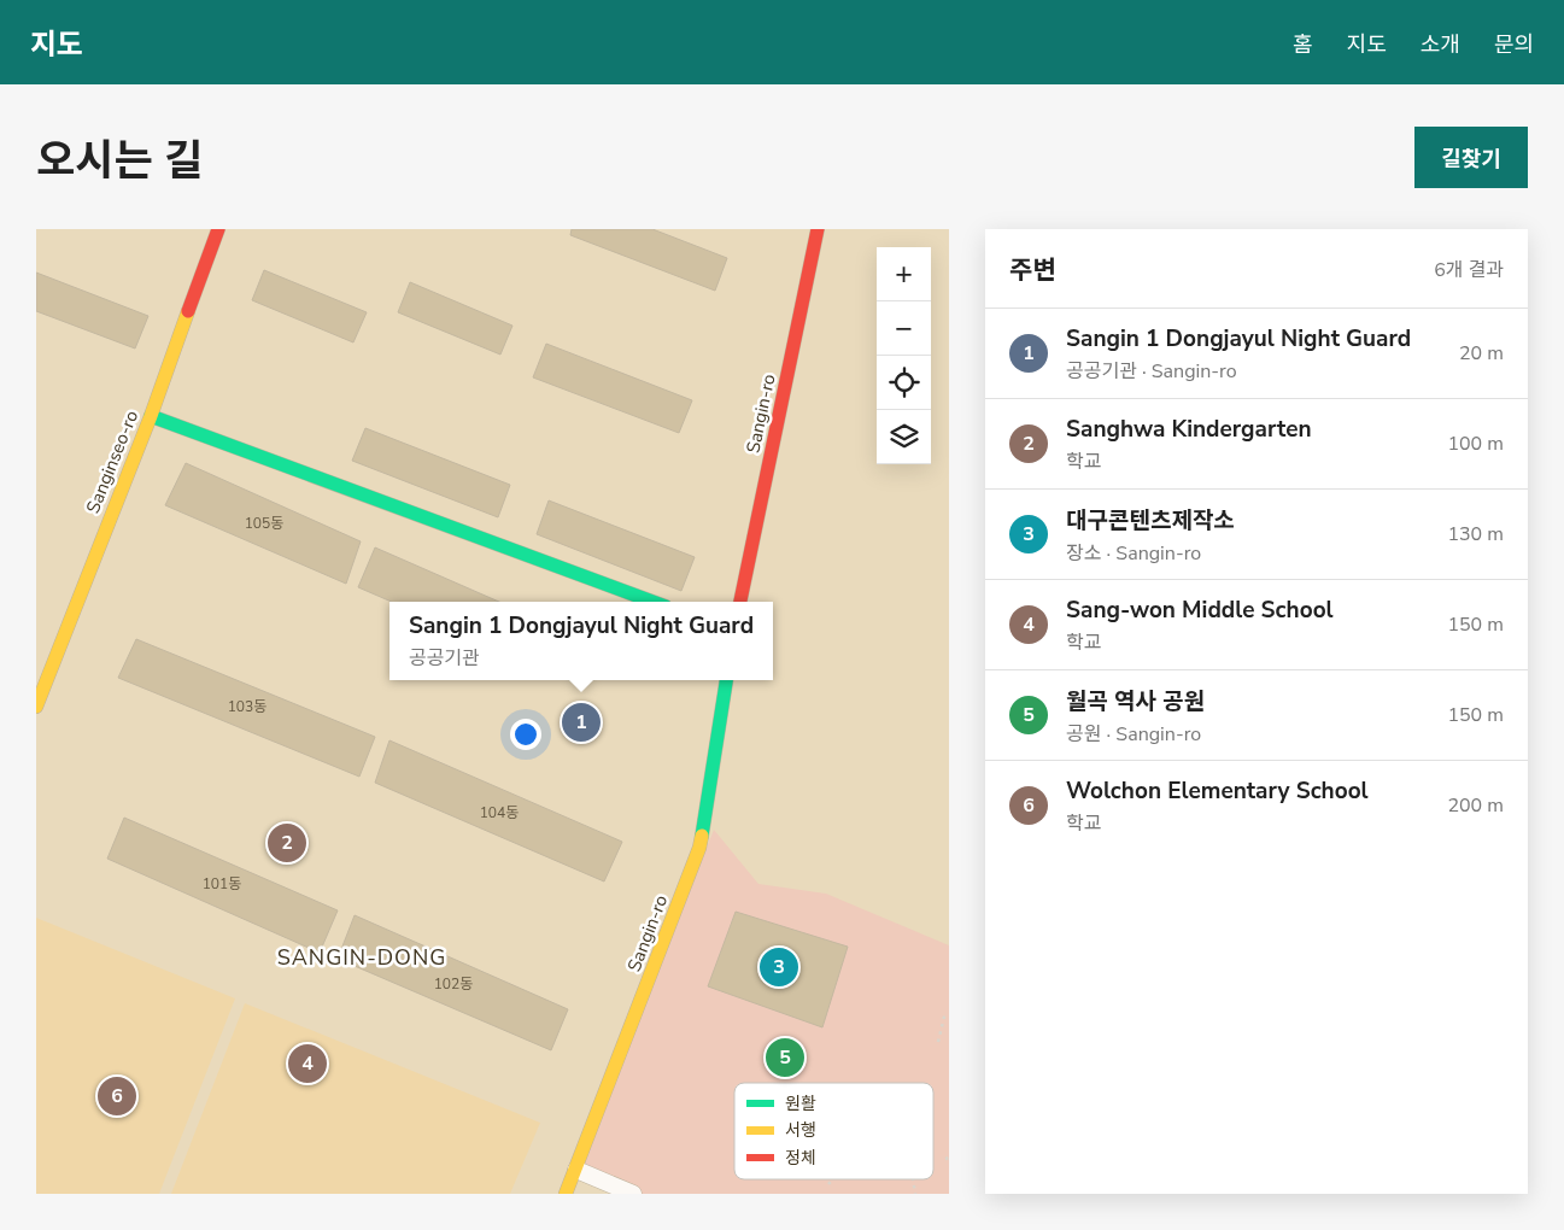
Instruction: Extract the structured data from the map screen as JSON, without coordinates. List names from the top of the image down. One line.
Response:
{"streets":{"street":["Sangin-ro","Sanginseo-ro"]},"districts":["SANGIN-DONG"],"house_numbers":["105동","103동","104동","101동","102동"],"legend":["원활","서행","정체"],"page":{"header":"지도","nav":["홈","지도","소개","문의"],"title":"오시는 길","buttons":"길찾기","heading":["주변","6개 결과"],"map_buttons":["+","−"],"list":[{"mark":"1","name":"Sangin 1 Dongjayul Night Guard","note":"공공기관 · Sangin-ro","value":"20 m"},{"mark":"2","name":"Sanghwa Kindergarten","note":"학교","value":"100 m"},{"mark":"3","name":"대구콘텐츠제작소","note":"장소 · Sangin-ro","value":"130 m"},{"mark":"4","name":"Sang-won Middle School","note":"학교","value":"150 m"},{"mark":"5","name":"월곡 역사 공원","note":"공원 · Sangin-ro","value":"150 m"},{"mark":"6","name":"Wolchon Elementary School","note":"학교","value":"200 m"}],"popup":["Sangin 1 Dongjayul Night Guard","공공기관"],"pins":["1","2","3","5","4","6"]}}
